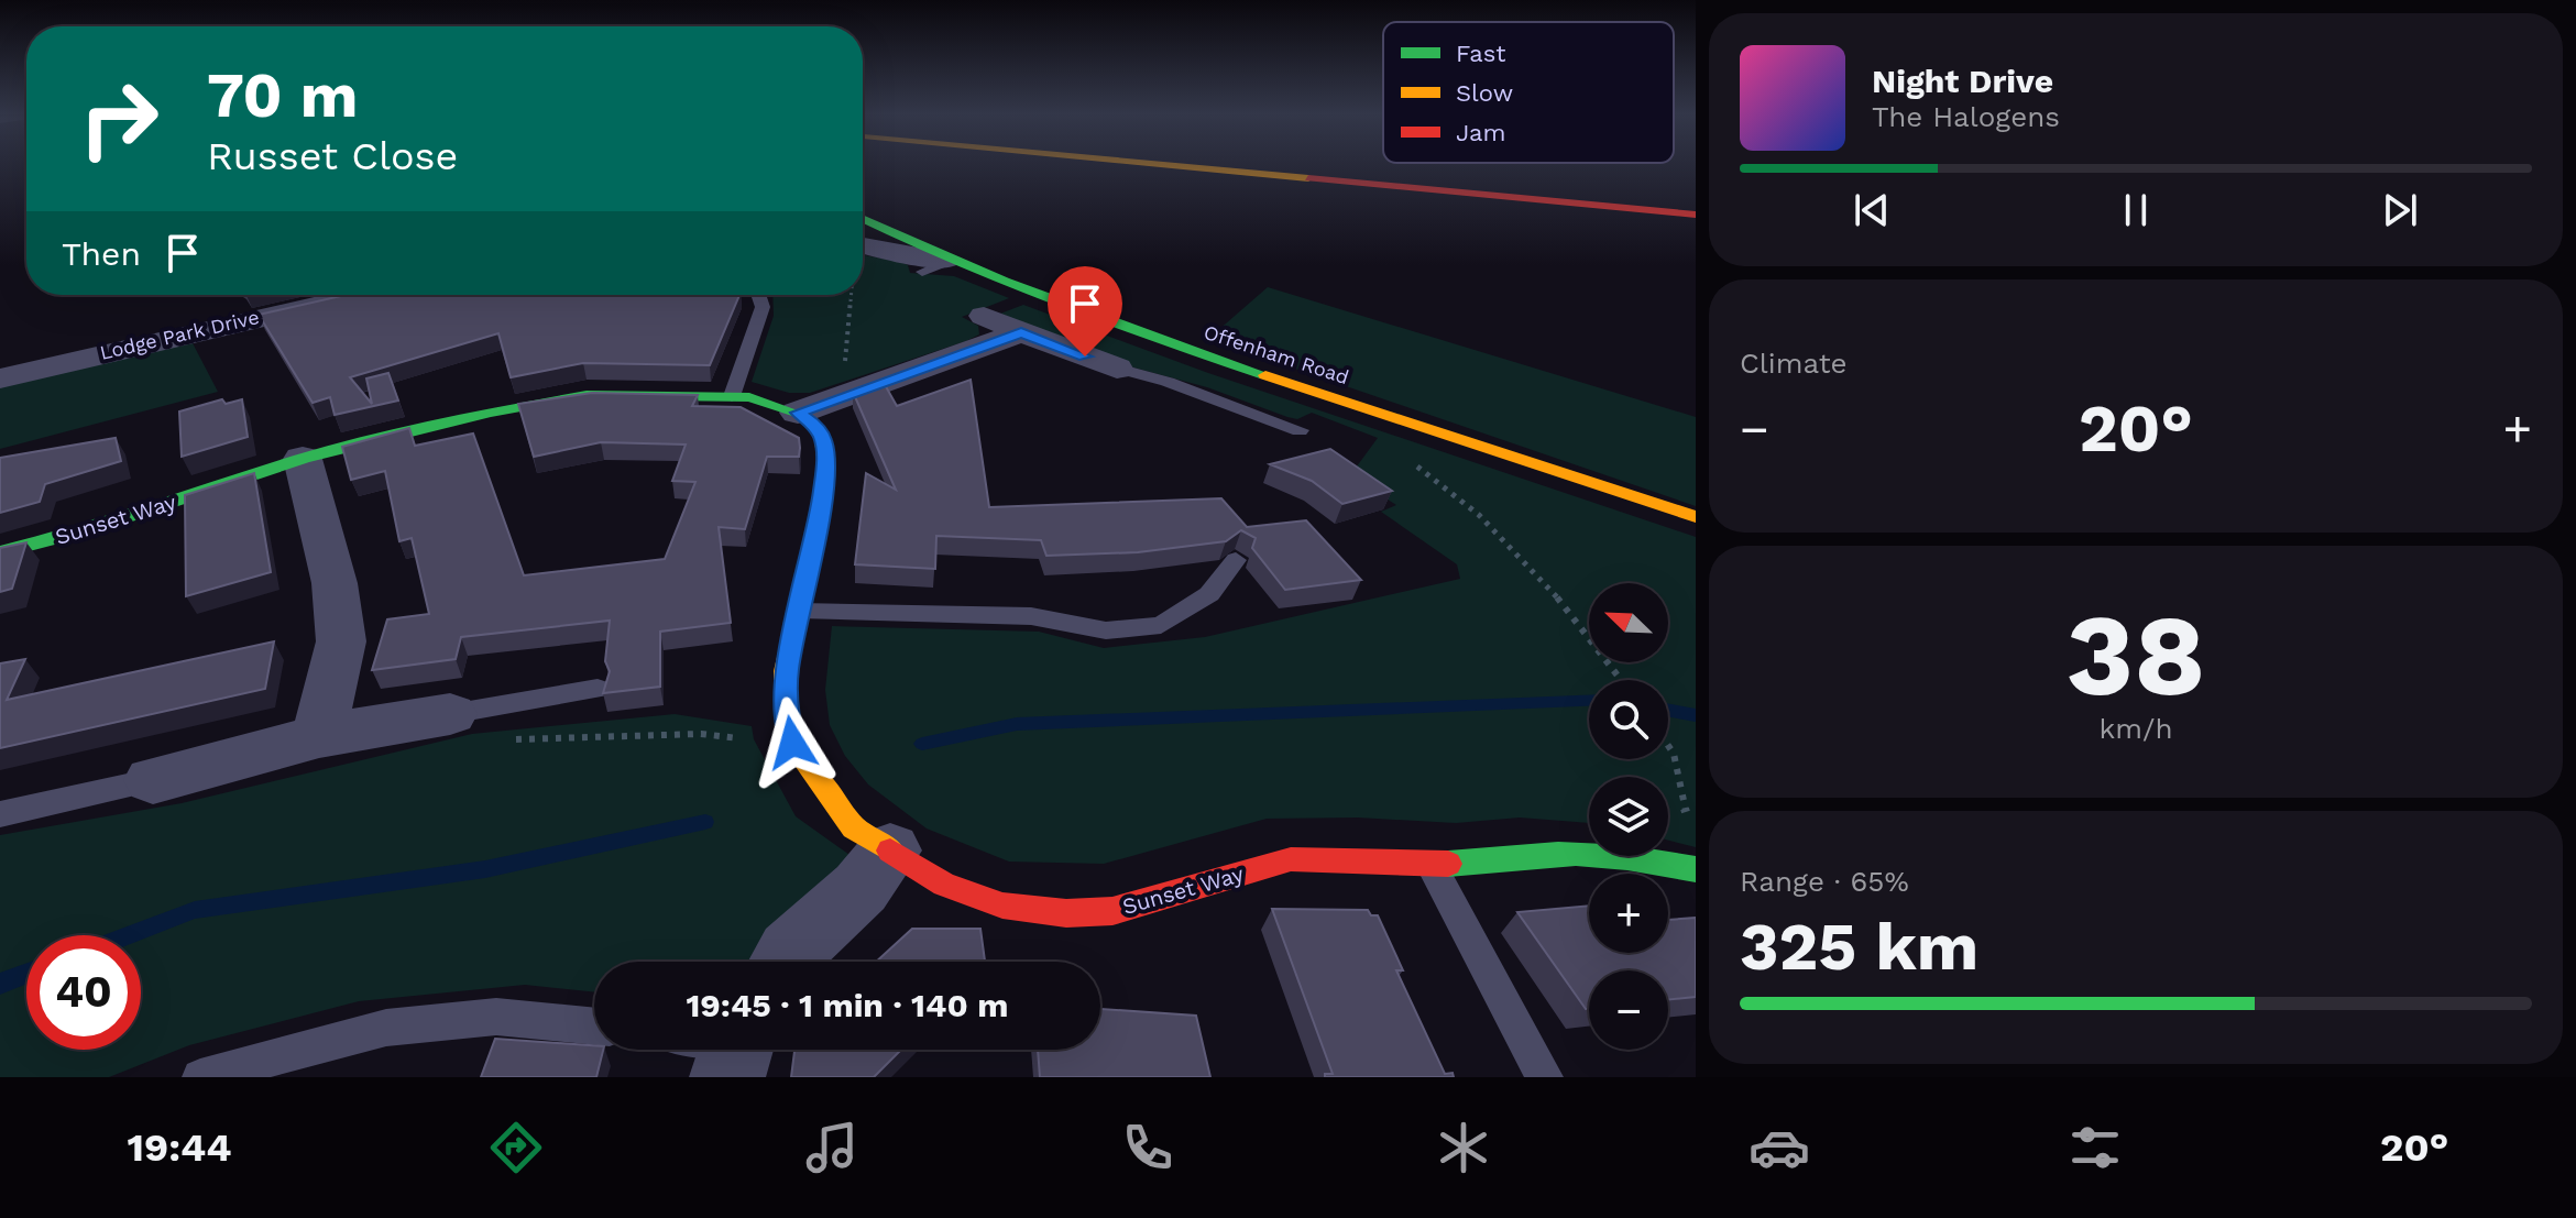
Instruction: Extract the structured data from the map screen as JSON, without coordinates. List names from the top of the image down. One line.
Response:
{"streets":{"main road":["Offenham Road","Sunset Way"],"street":["Lodge Park Drive"]},"legend":["Fast","Slow","Jam"],"north":"top left","page":{"turn":["70 m","Russet Close"],"song":["Night Drive","The Halogens"],"then":"Then","tile":["Climate",["38","km/h"],["Range · 65%","325 km"]],"heat":["−","20°","+"],"map_buttons":["+","−"],"limit":"40","trip":"19:45 · 1 min · 140 m","tabs":["19:44","20°"]}}
